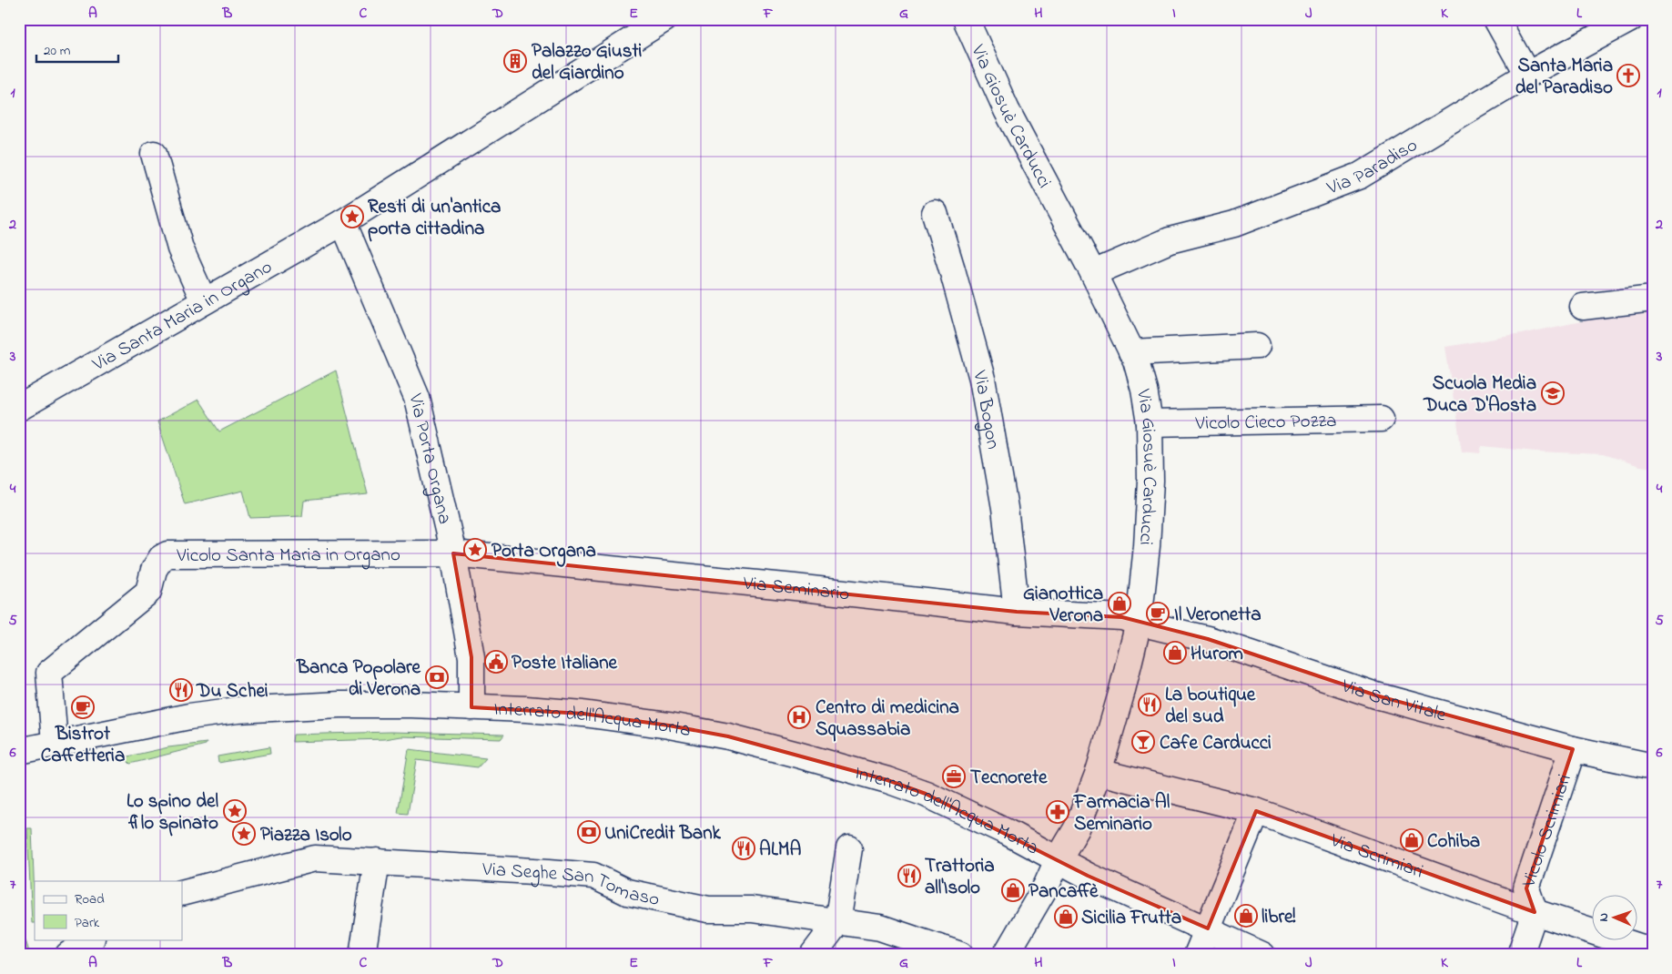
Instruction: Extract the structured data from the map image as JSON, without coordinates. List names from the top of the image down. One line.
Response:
{"streets":{"street":["Via Giosuè Carducci","Via Paradiso","Via Santa Maria in Organo","Via Bogon","Vicolo Cieco Pozza","Via Porta Organa","Vicolo Santa Maria in Organo","Via Seminario","Via San Vitale","Interrato dell'Acqua Morta","Vicolo Scrimiari","Via Scrimiari","Via Seghe San Tomaso"]},"crossings":[["Via Giosuè Carducci","Via Paradiso"],["Via Giosuè Carducci","Vicolo Cieco Pozza"],["Via Giosuè Carducci","Via Seminario"],["Via Giosuè Carducci","Via San Vitale"],["Via Giosuè Carducci","Interrato dell'Acqua Morta"],["Via Giosuè Carducci","Via Scrimiari"],["Via Santa Maria in Organo","Via Porta Organa"],["Via Bogon","Via Seminario"],["Via Porta Organa","Vicolo Santa Maria in Organo"],["Via Porta Organa","Via Seminario"],["Via Porta Organa","Interrato dell'Acqua Morta"],["Vicolo Santa Maria in Organo","Via Seminario"],["Vicolo Santa Maria in Organo","Interrato dell'Acqua Morta"],["Via Seminario","Via San Vitale"],["Via San Vitale","Vicolo Scrimiari"],["Vicolo Scrimiari","Via Scrimiari"]],"places":{"building":["Palazzo Giusti del Giardino"],"church":["Santa Maria del Paradiso"],"place":["Resti di un'antica porta cittadina","Porta Organa","Lo spino del filo spinato","Piazza Isolo"],"school or university":["Scuola Media Duca D'Aosta"],"shop":["Gianottica Verona","Hurom","Cohiba","Pancaffè","libre!","Sicilia Frutta"],"cafe":["Il Veronetta","Bistrot Caffetteria"],"public building":["Poste Italiane"],"bank":["Banca Popolare di Verona","UniCredit Bank"],"restaurant":["Du Schei","La boutique del sud","ALMA","Trattoria all'Isolo"],"hospital":["Centro di medicina Squassabia"],"bar":["Cafe Carducci"],"office":["Tecnorete"],"pharmacy":["Farmacia Al Seminario"]},"legend":["Road","Park"],"scale_bar":"20 m","north":"left","grid":{"columns":["A","B","C","D","E","F","G","H","I","J","K","L"],"rows":["1","2","3","4","5","6","7"]}}
